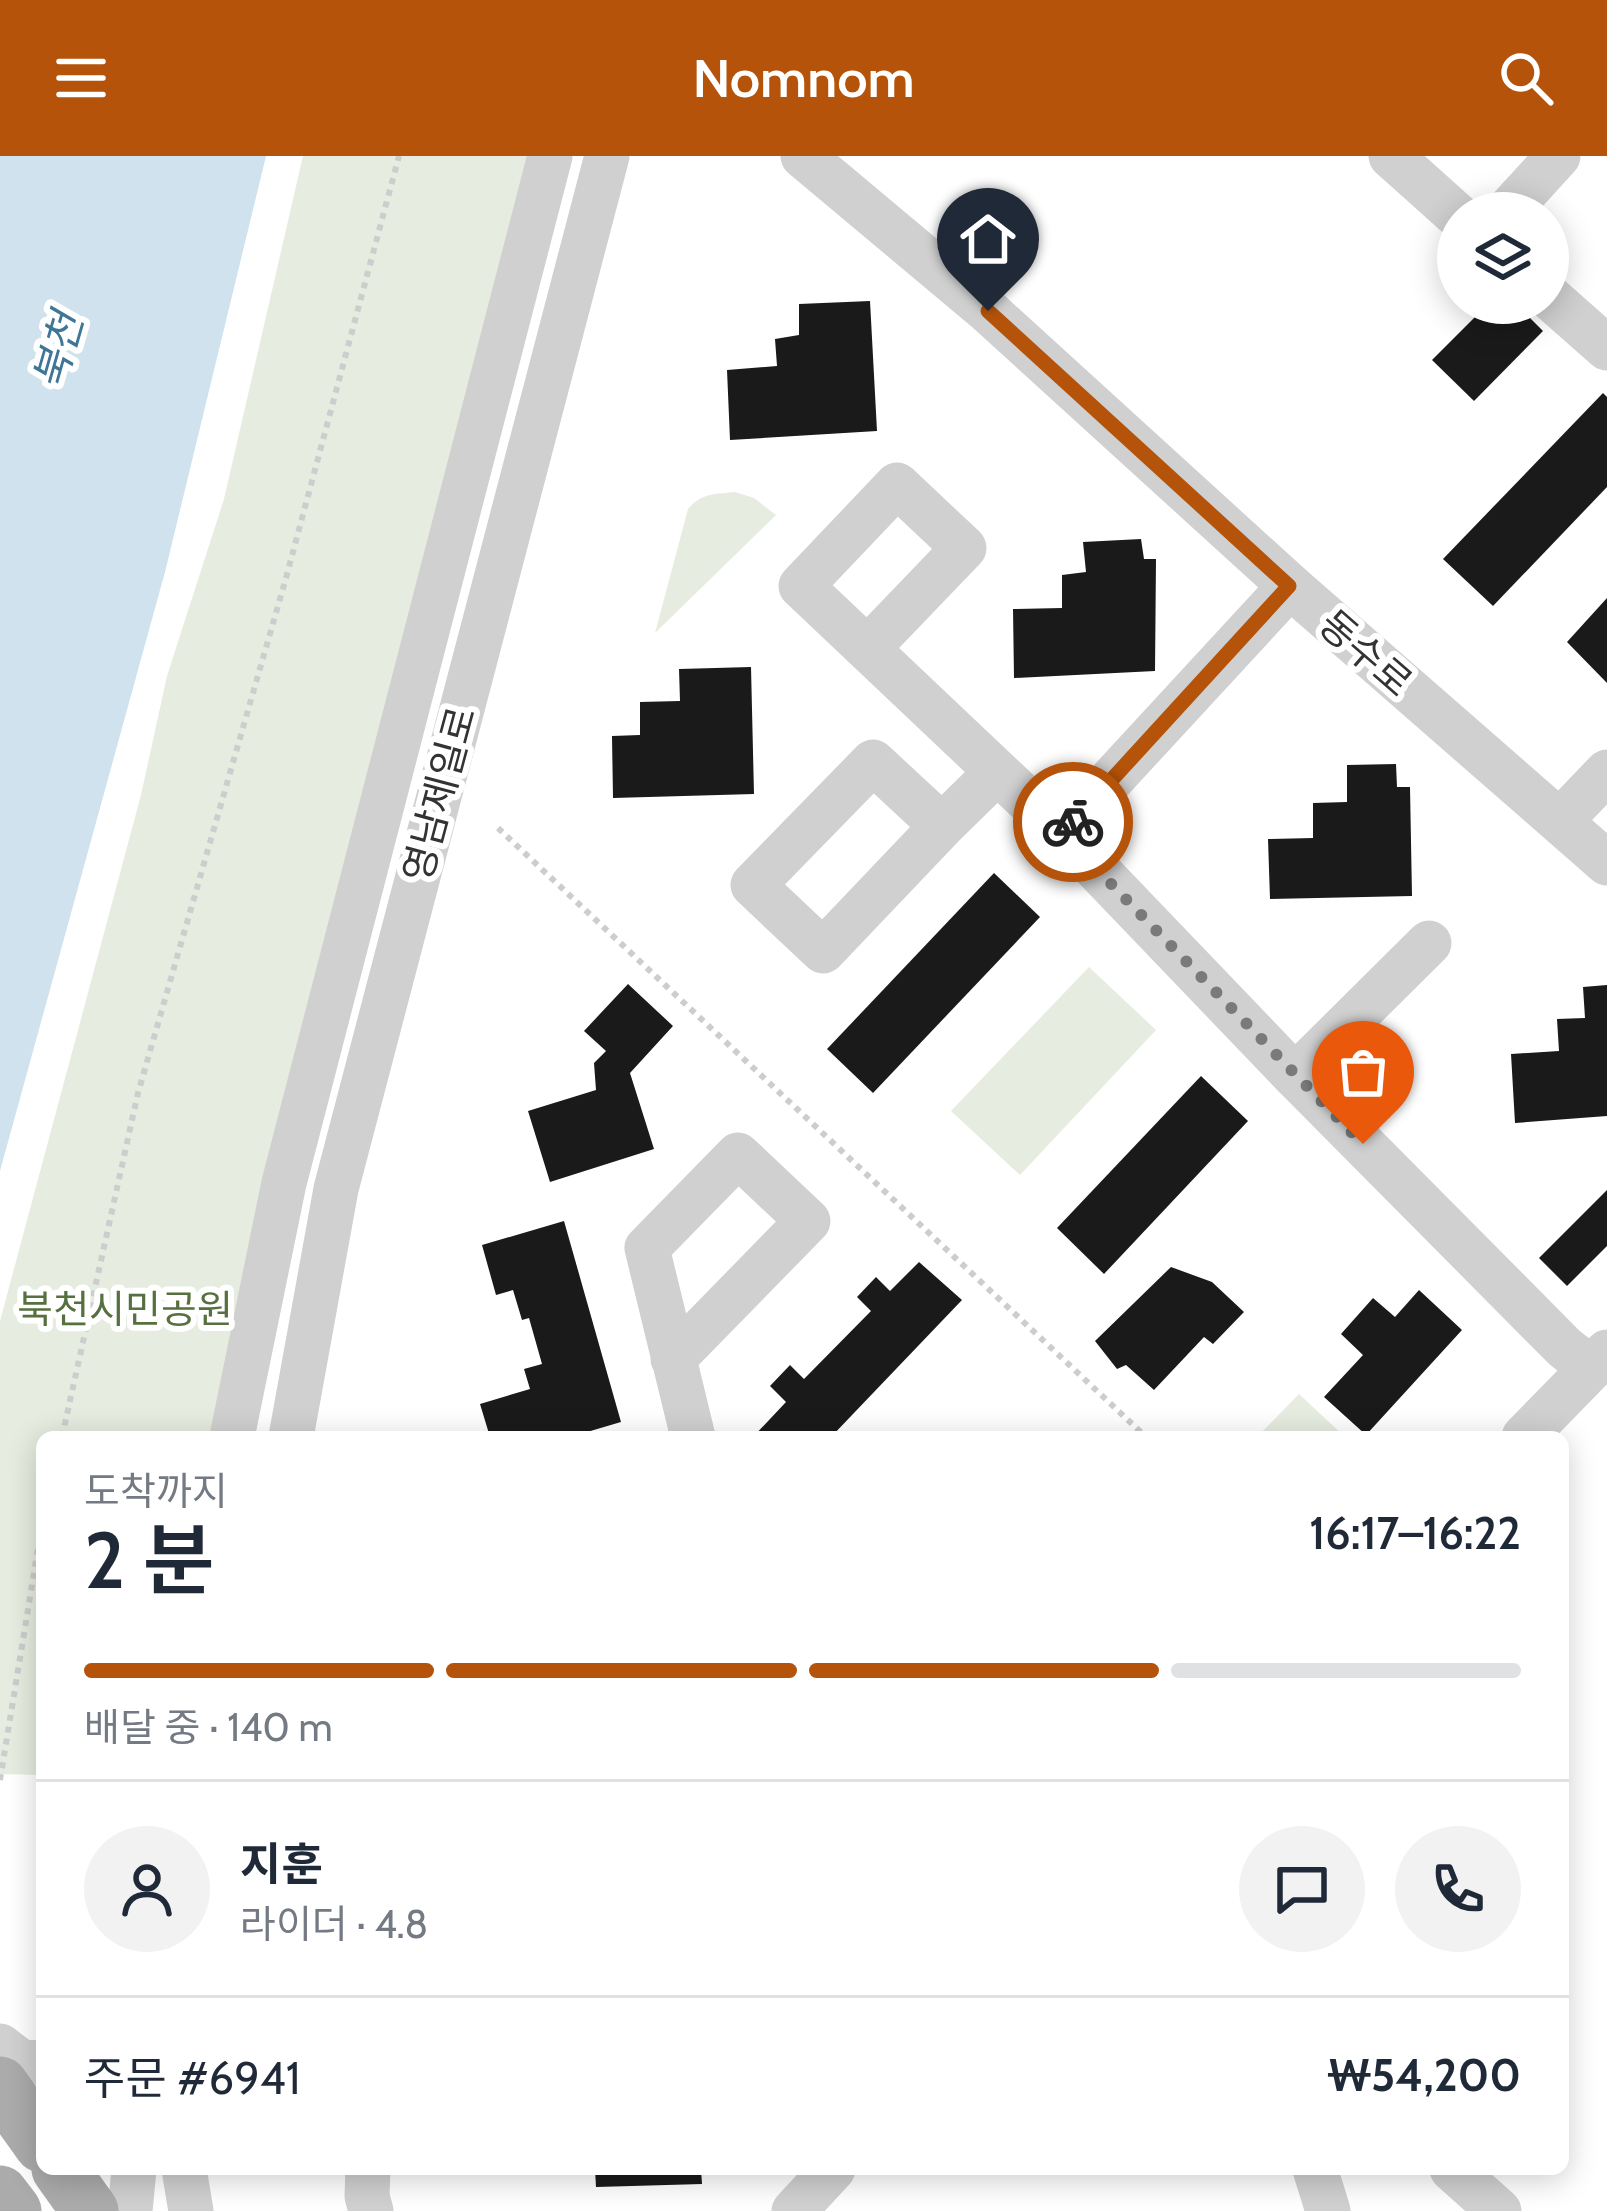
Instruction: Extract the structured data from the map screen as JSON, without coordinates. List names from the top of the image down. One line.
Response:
{"streets":{"street":["동수로","영남제일로"]},"water":["북천"],"parks":["북천시민공원"],"page":{"header":"Nomnom","heading":["2 분","도착까지","16:17–16:22"],"panel":["지훈","라이더 · 4.8","주문 #6941","₩54,200"],"bar":"배달 중 · 140 m"}}
